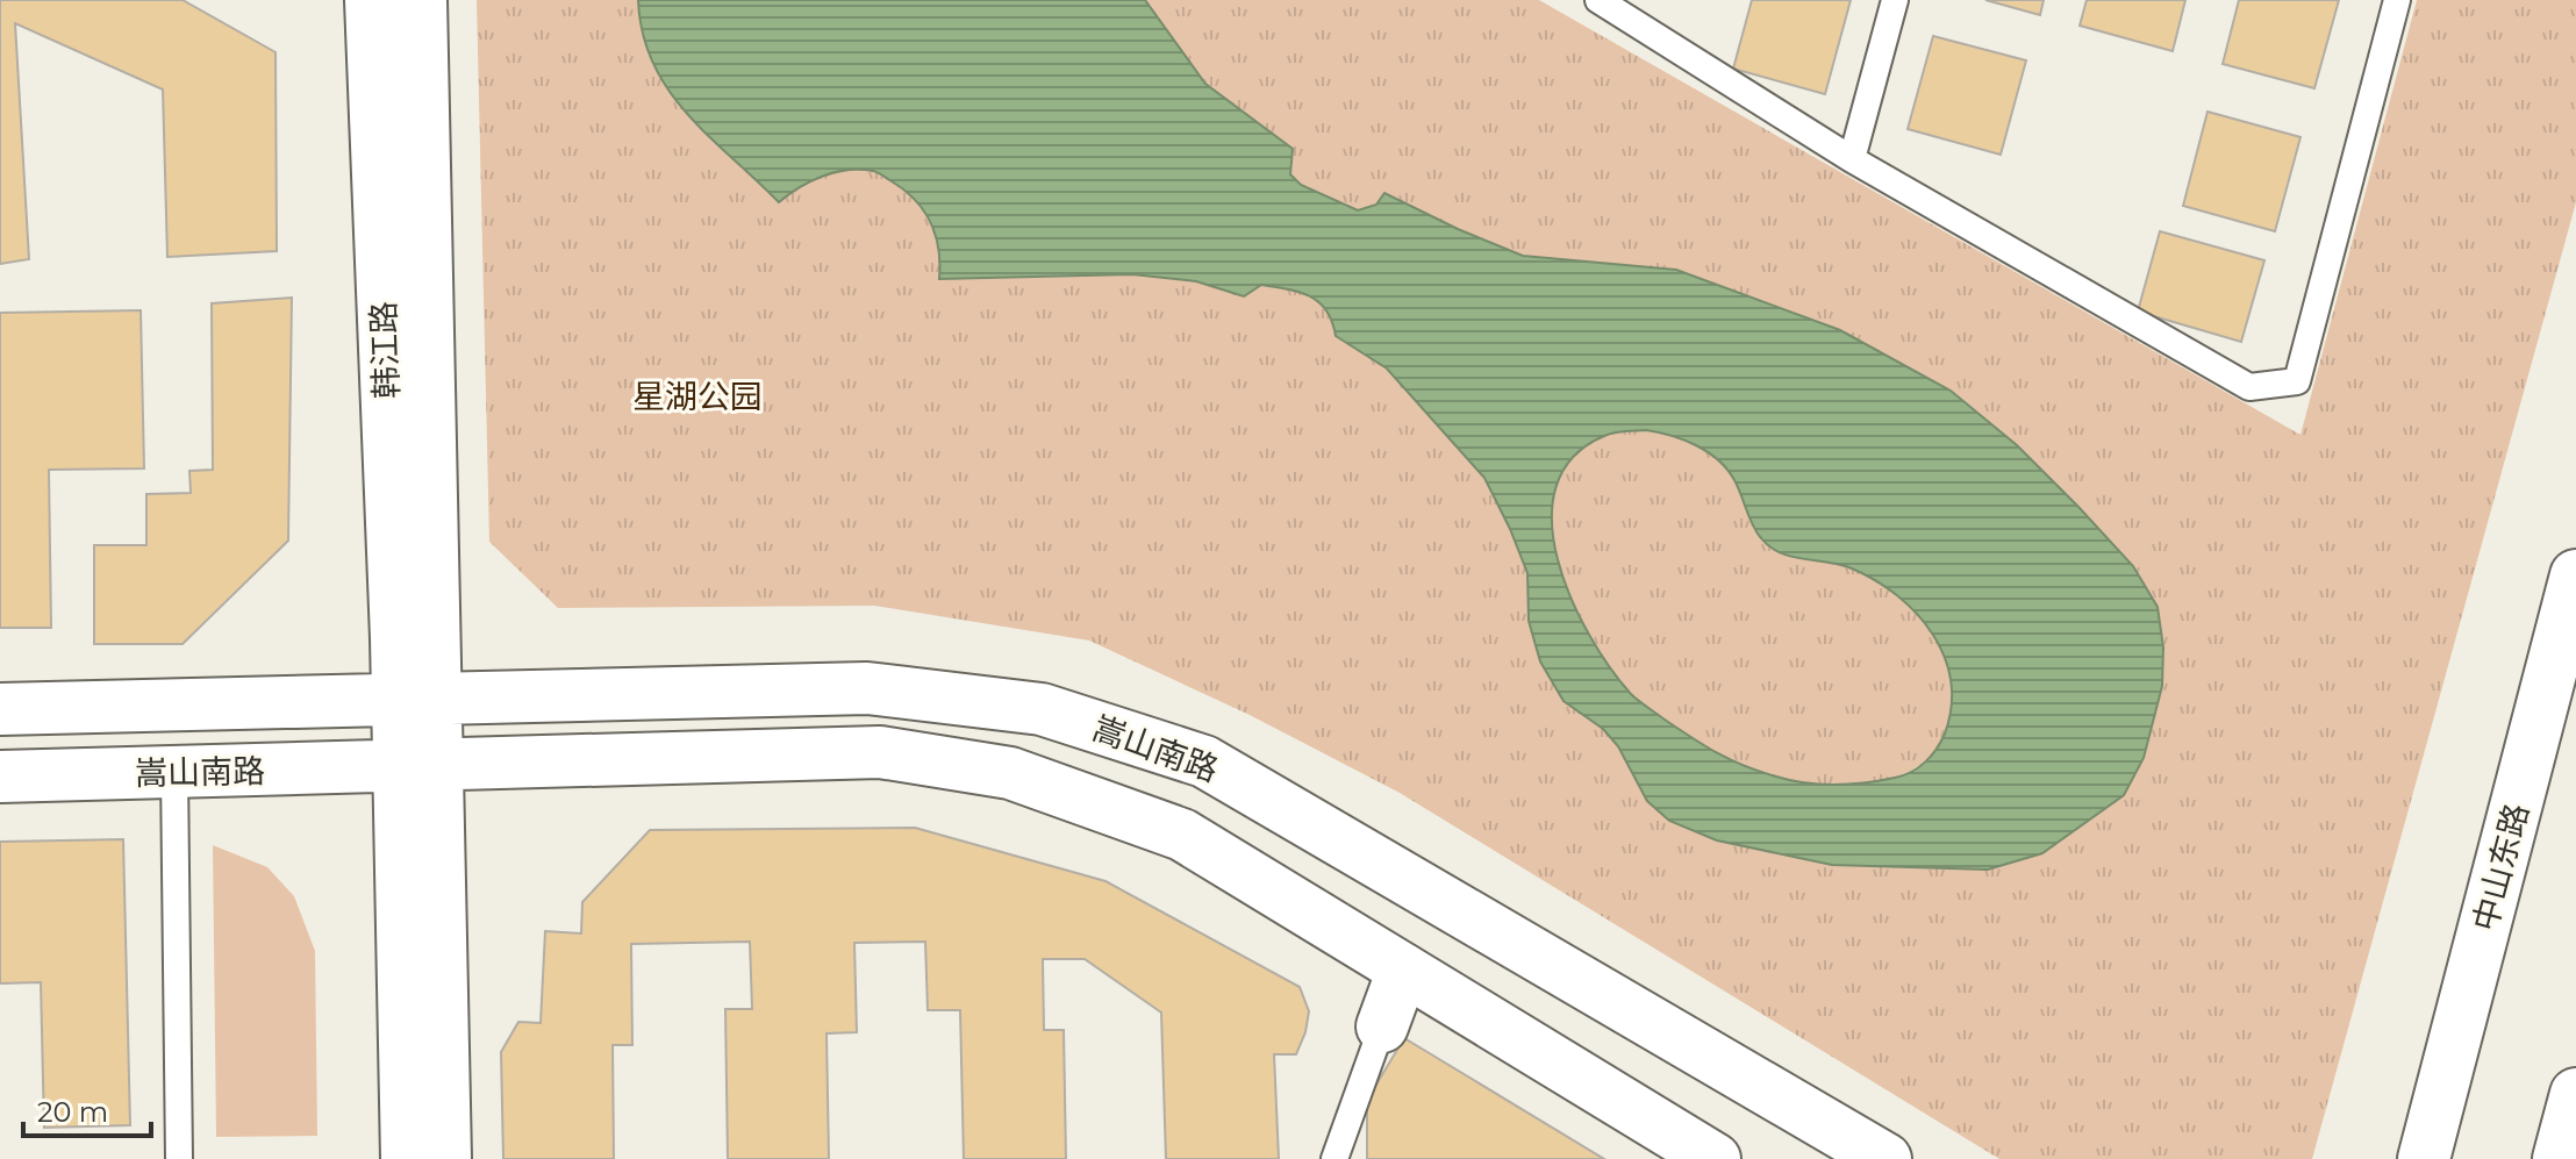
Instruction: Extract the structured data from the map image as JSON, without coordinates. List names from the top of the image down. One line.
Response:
{"streets":{"street":["韩江路","嵩山南路","中山东路"]},"crossings":[["韩江路","嵩山南路"]],"parks":["星湖公园"],"scale_bar":"20 m"}
